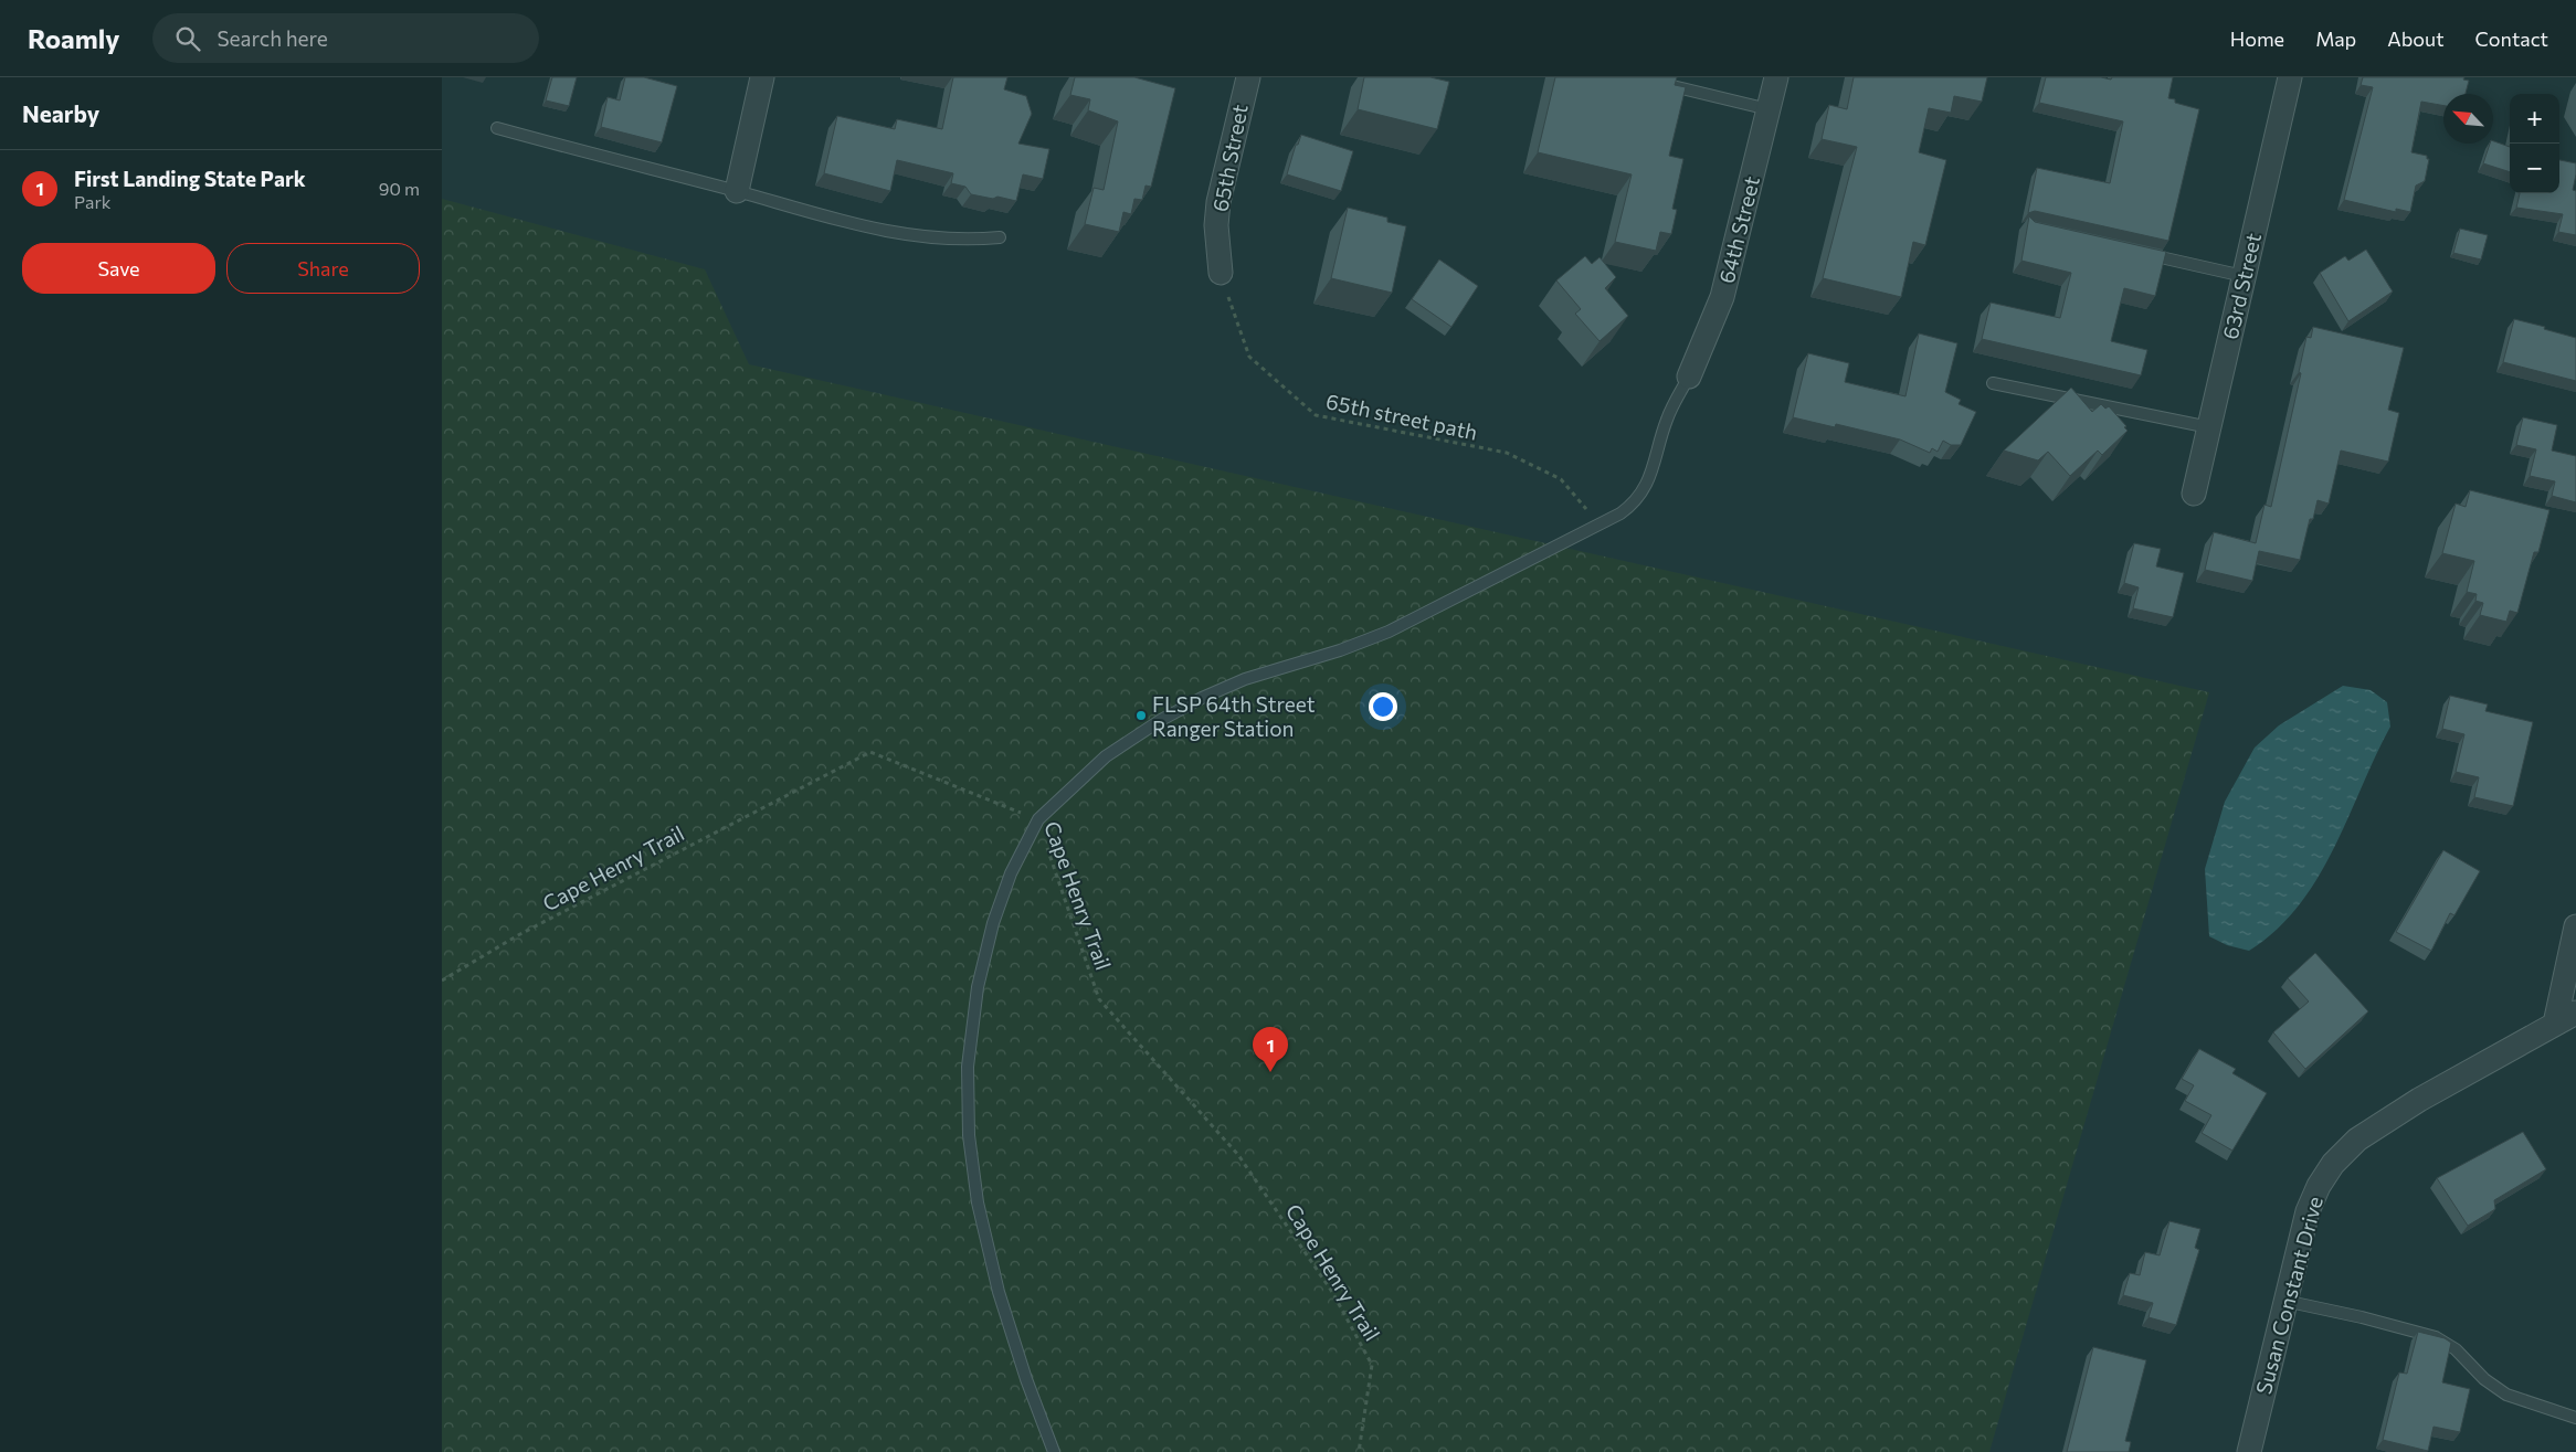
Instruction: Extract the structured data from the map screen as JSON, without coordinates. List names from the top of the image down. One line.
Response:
{"streets":{"street":["65th Street","64th Street","63rd Street","Susan Constant Drive"],"path":["65th street path","Cape Henry Trail"]},"crossings":[["65th Street","65th street path"]],"places":["FLSP 64th Street Ranger Station"],"north":"top left","page":{"header":"Roamly","search":"Search here","nav":["Home","Map","About","Contact"],"heading":"Nearby","map_buttons":["+","−"],"list":[{"mark":"1","name":"First Landing State Park","note":"Park","value":"90 m"}],"buttons":["Save","Share"],"pins":"1"}}
